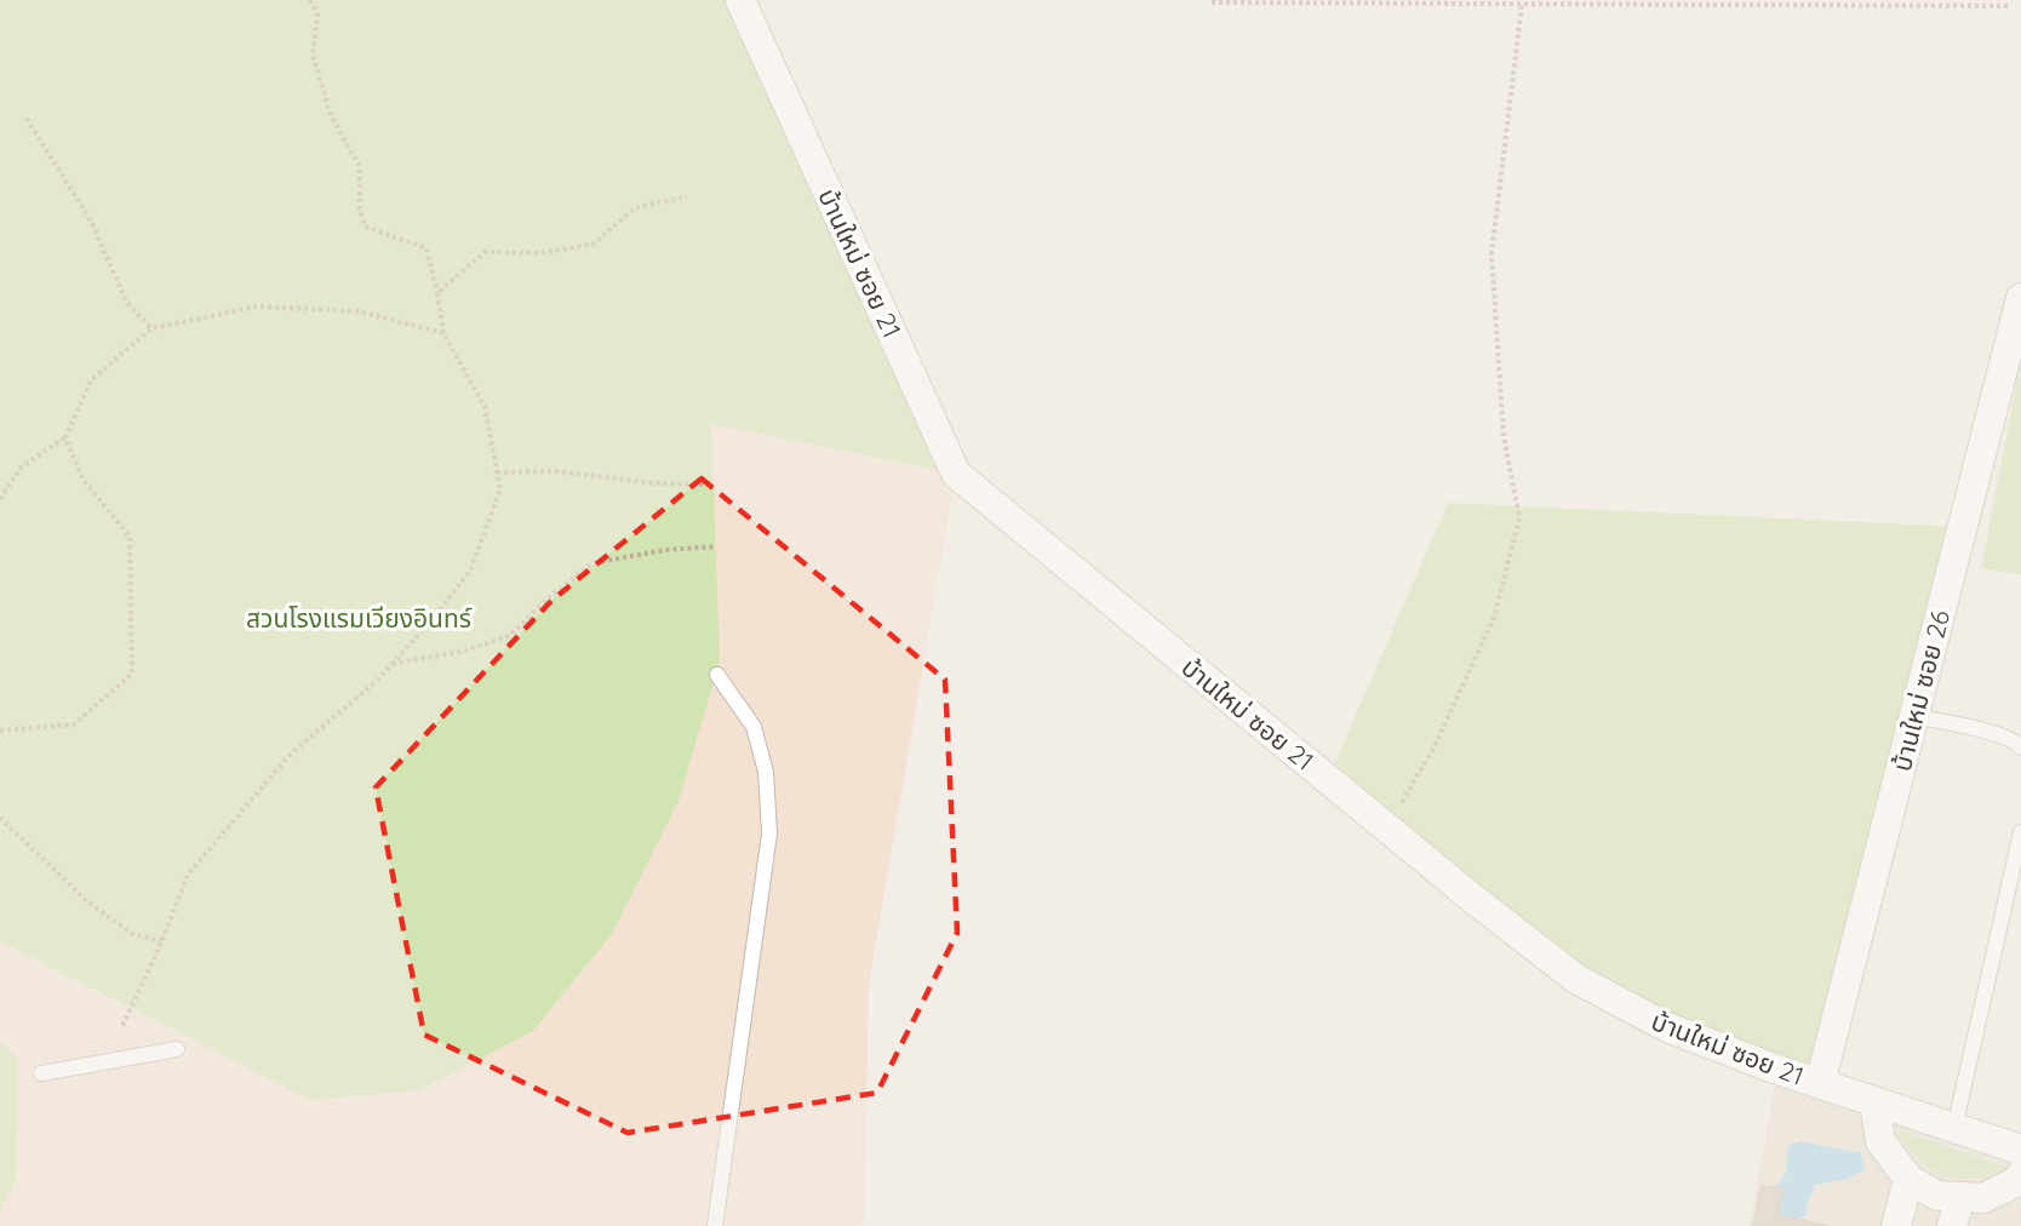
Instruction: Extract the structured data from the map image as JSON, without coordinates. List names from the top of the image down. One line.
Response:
{"streets":{"street":["บ้านใหม่ ซอย 21","บ้านใหม่ ซอย 26"]},"crossings":[["บ้านใหม่ ซอย 21","บ้านใหม่ ซอย 26"]],"parks":["สวนโรงแรมเวียงอินทร์"]}
